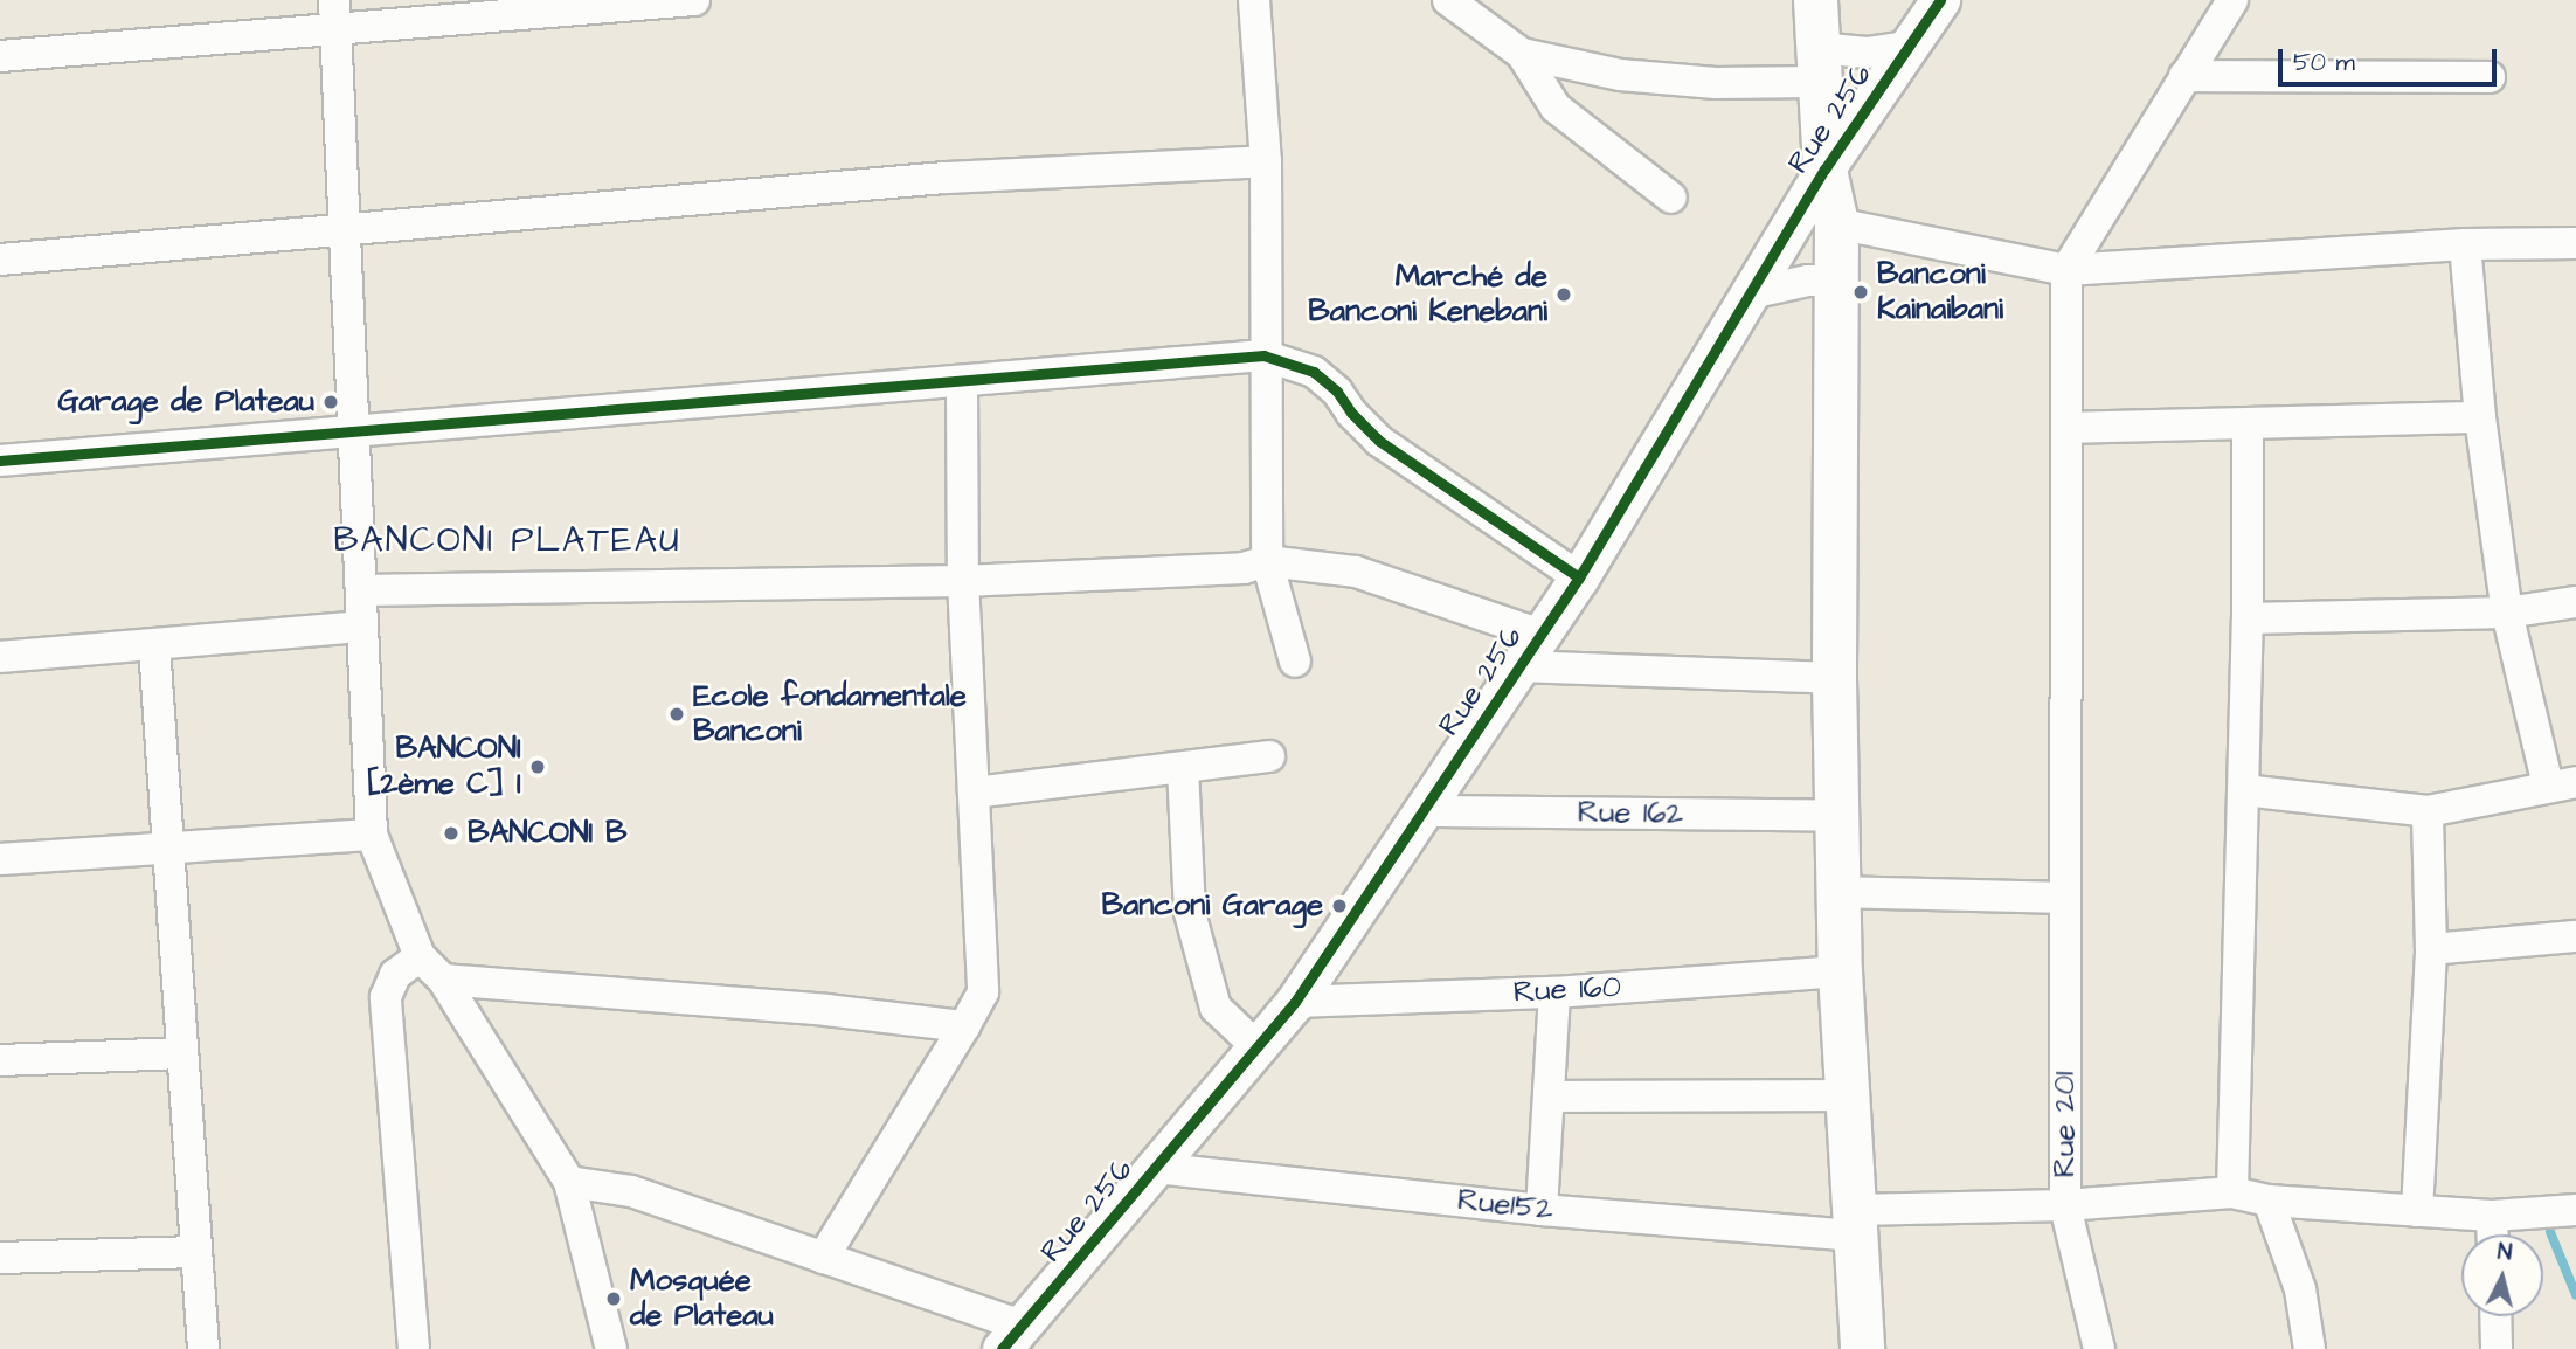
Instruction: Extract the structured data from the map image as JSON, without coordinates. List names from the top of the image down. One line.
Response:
{"streets":{"street":["Rue 256","Rue 162","Rue 160","Rue 201","Rue152"]},"crossings":[["Rue 256","Rue 162"],["Rue 256","Rue 160"],["Rue 256","Rue152"],["Rue 201","Rue152"]],"districts":["BANCONI PLATEAU"],"places":["Banconi Kainaibani","Marché de Banconi Kenebani","Garage de Plateau","Ecole fondamentale Banconi","BANCONI [2ème C] I","BANCONI B","Banconi Garage","Mosquée de Plateau"],"scale_bar":"50 m","north":"top"}
